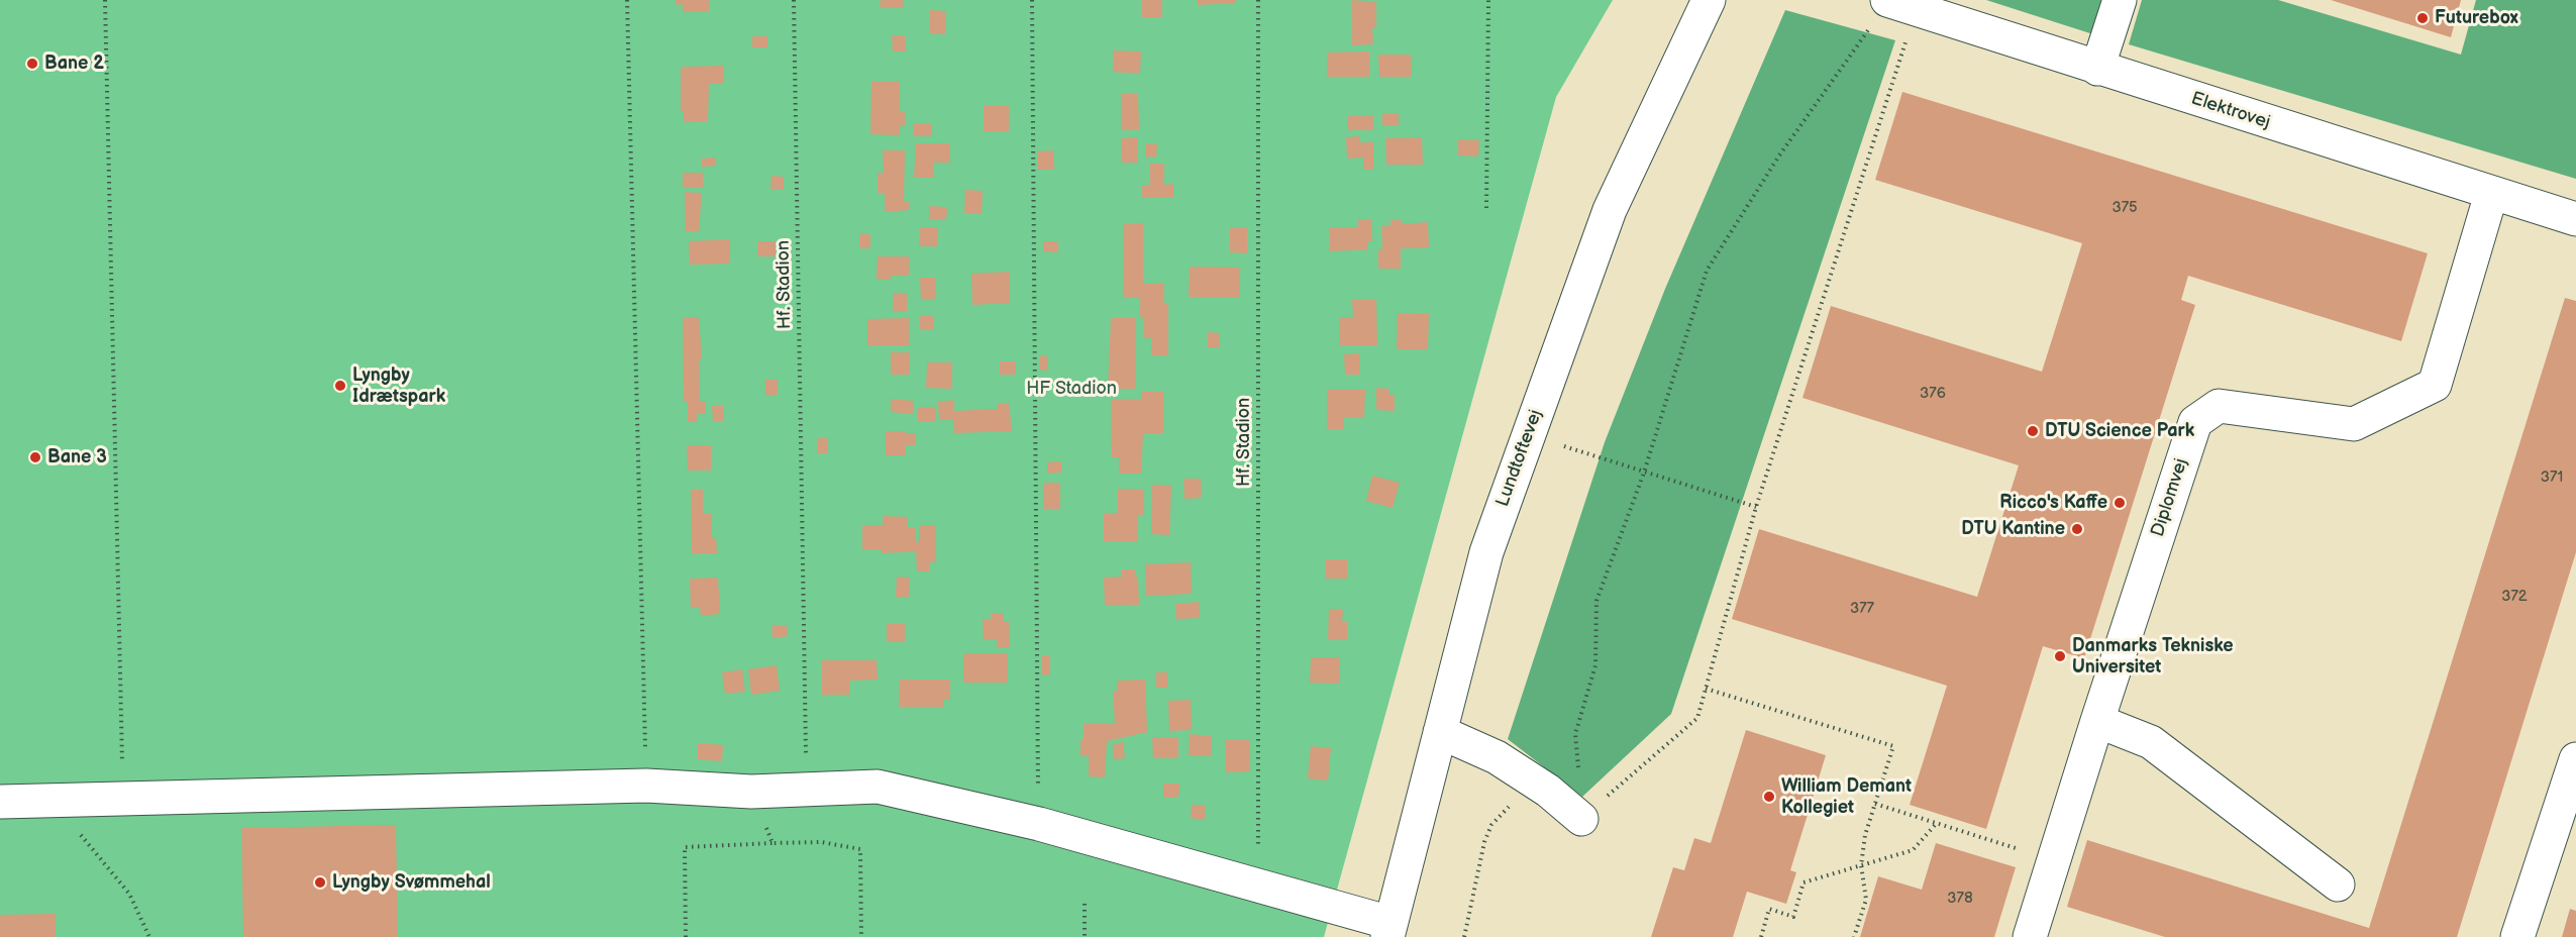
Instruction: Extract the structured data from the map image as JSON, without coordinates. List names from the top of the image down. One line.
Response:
{"streets":{"street":["Elektrovej","Lundtoftevej","Diplomvej"],"path":["Hf. Stadion"]},"crossings":[["Elektrovej","Diplomvej"]],"parks":["HF Stadion"],"places":["Futurebox","Bane 2","Lyngby Idrætspark","DTU Science Park","Bane 3","Ricco's Kaffe","DTU Kantine","Danmarks Tekniske Universitet","William Demant Kollegiet","Lyngby Svømmehal"],"house_numbers":["375","376","371","372","377","378"]}
